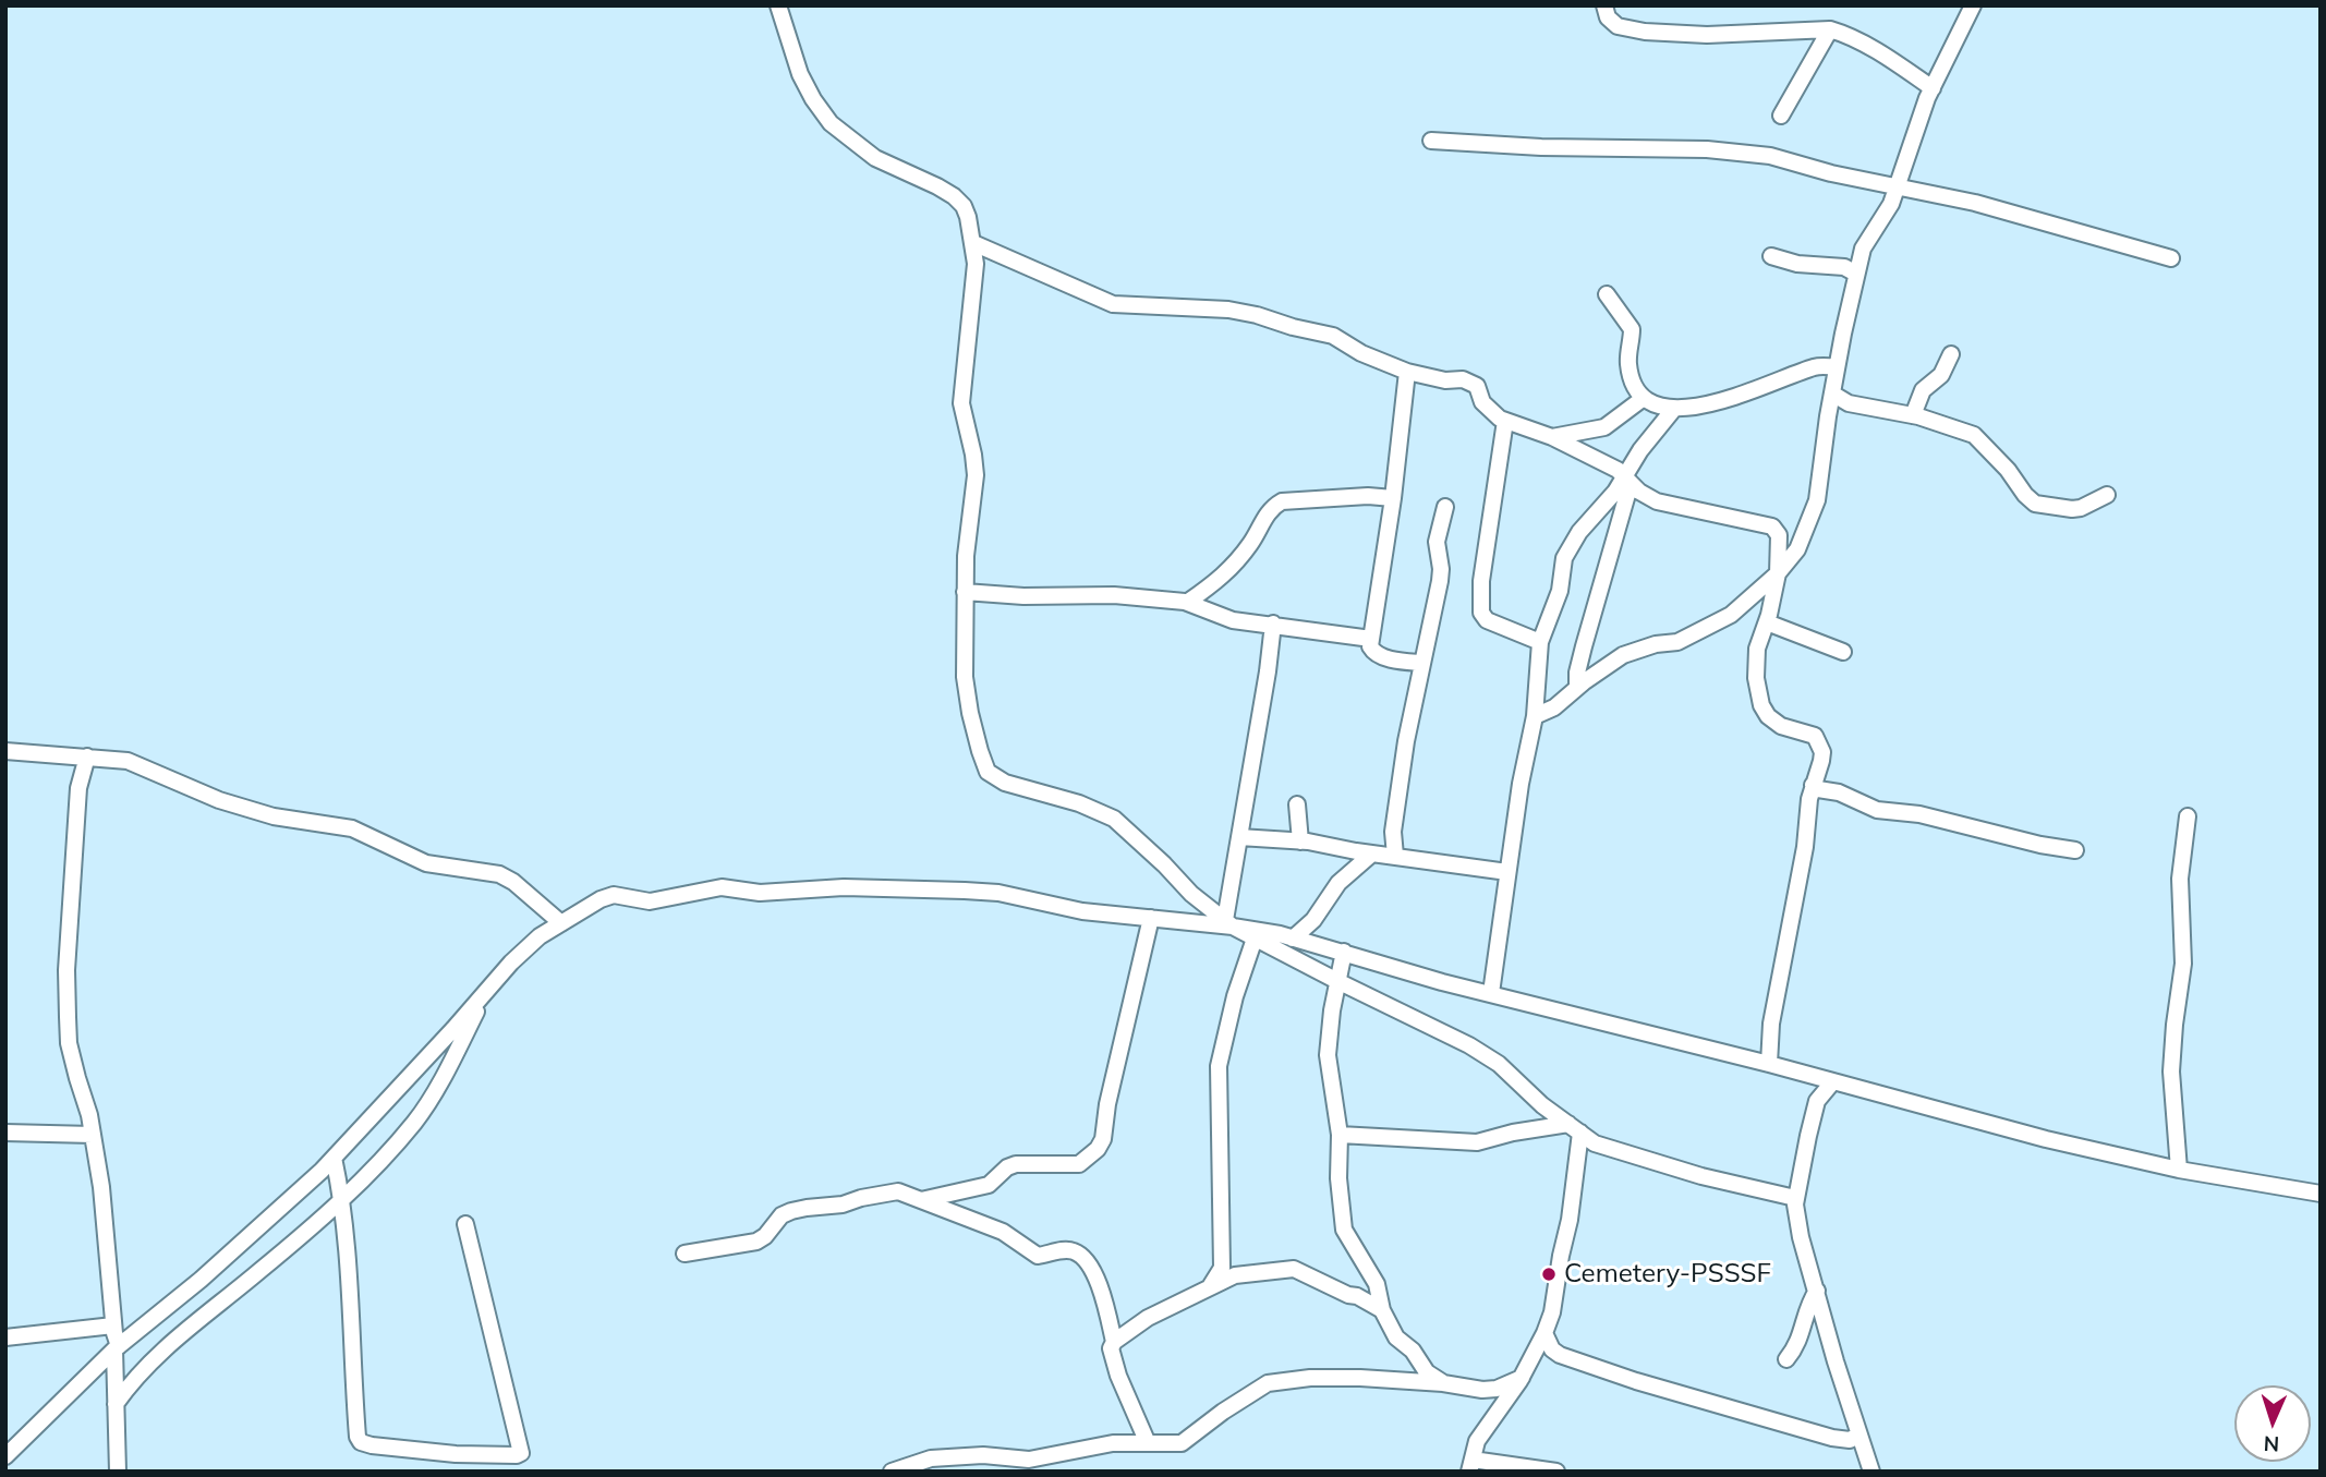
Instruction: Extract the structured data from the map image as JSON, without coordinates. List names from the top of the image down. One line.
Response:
{"places":["Cemetery-PSSSF"],"north":"bottom"}
